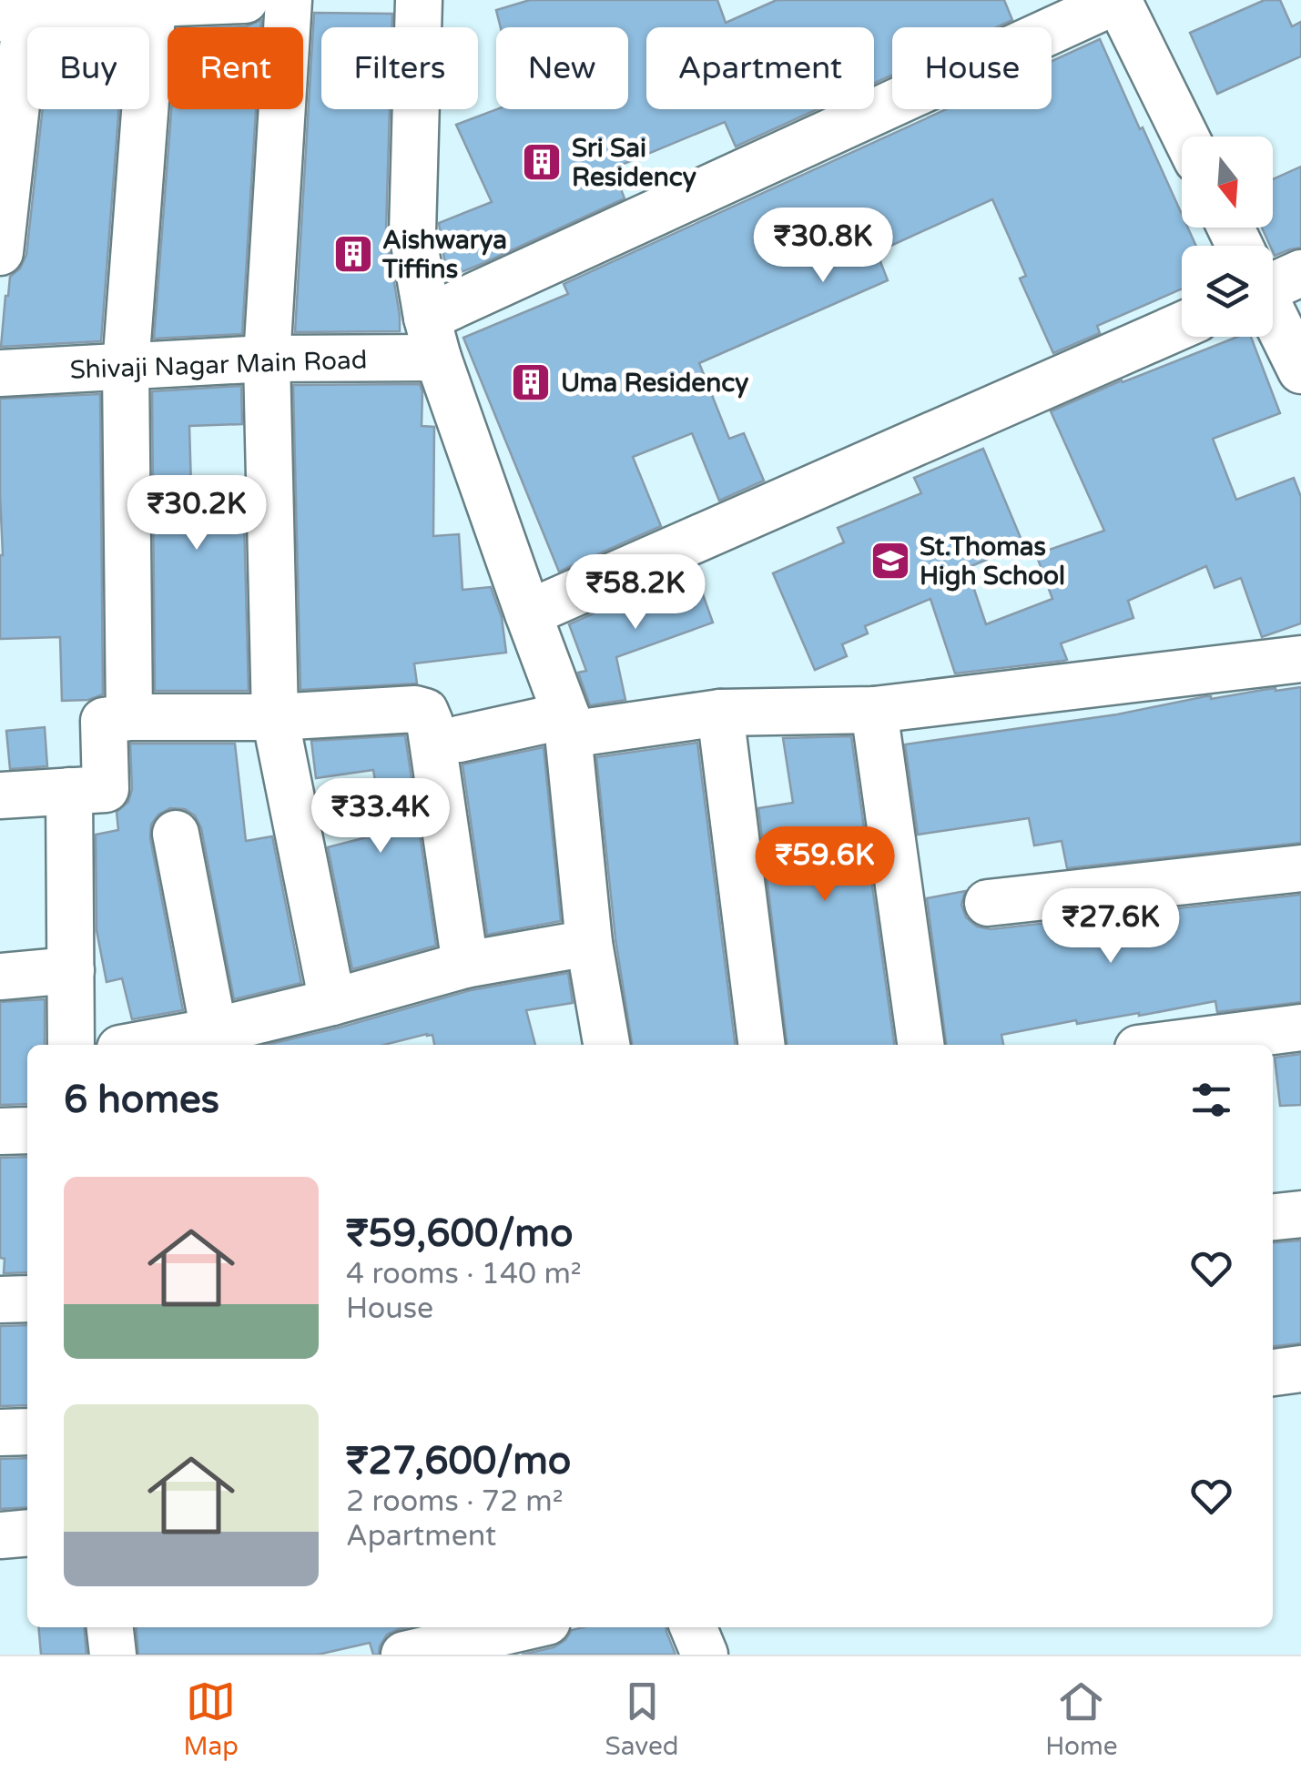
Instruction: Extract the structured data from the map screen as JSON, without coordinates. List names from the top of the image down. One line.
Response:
{"streets":{"street":["Shivaji Nagar Main Road"]},"places":{"building":["Sri Sai Residency","Aishwarya Tiffins","Uma Residency"],"school or university":["St.Thomas High School"]},"north":"bottom","page":{"chip":["Buy","Rent","Filters","New","Apartment","House"],"price":["₹30.8K","₹30.2K","₹58.2K","₹33.4K","₹59.6K","₹27.6K"],"heading":"6 homes","list":[{"name":"₹59,600/mo","note":"4 rooms · 140 m² · House"},{"name":"₹27,600/mo","note":"2 rooms · 72 m² · Apartment"}],"tabs":["Map","Saved","Home"]}}
